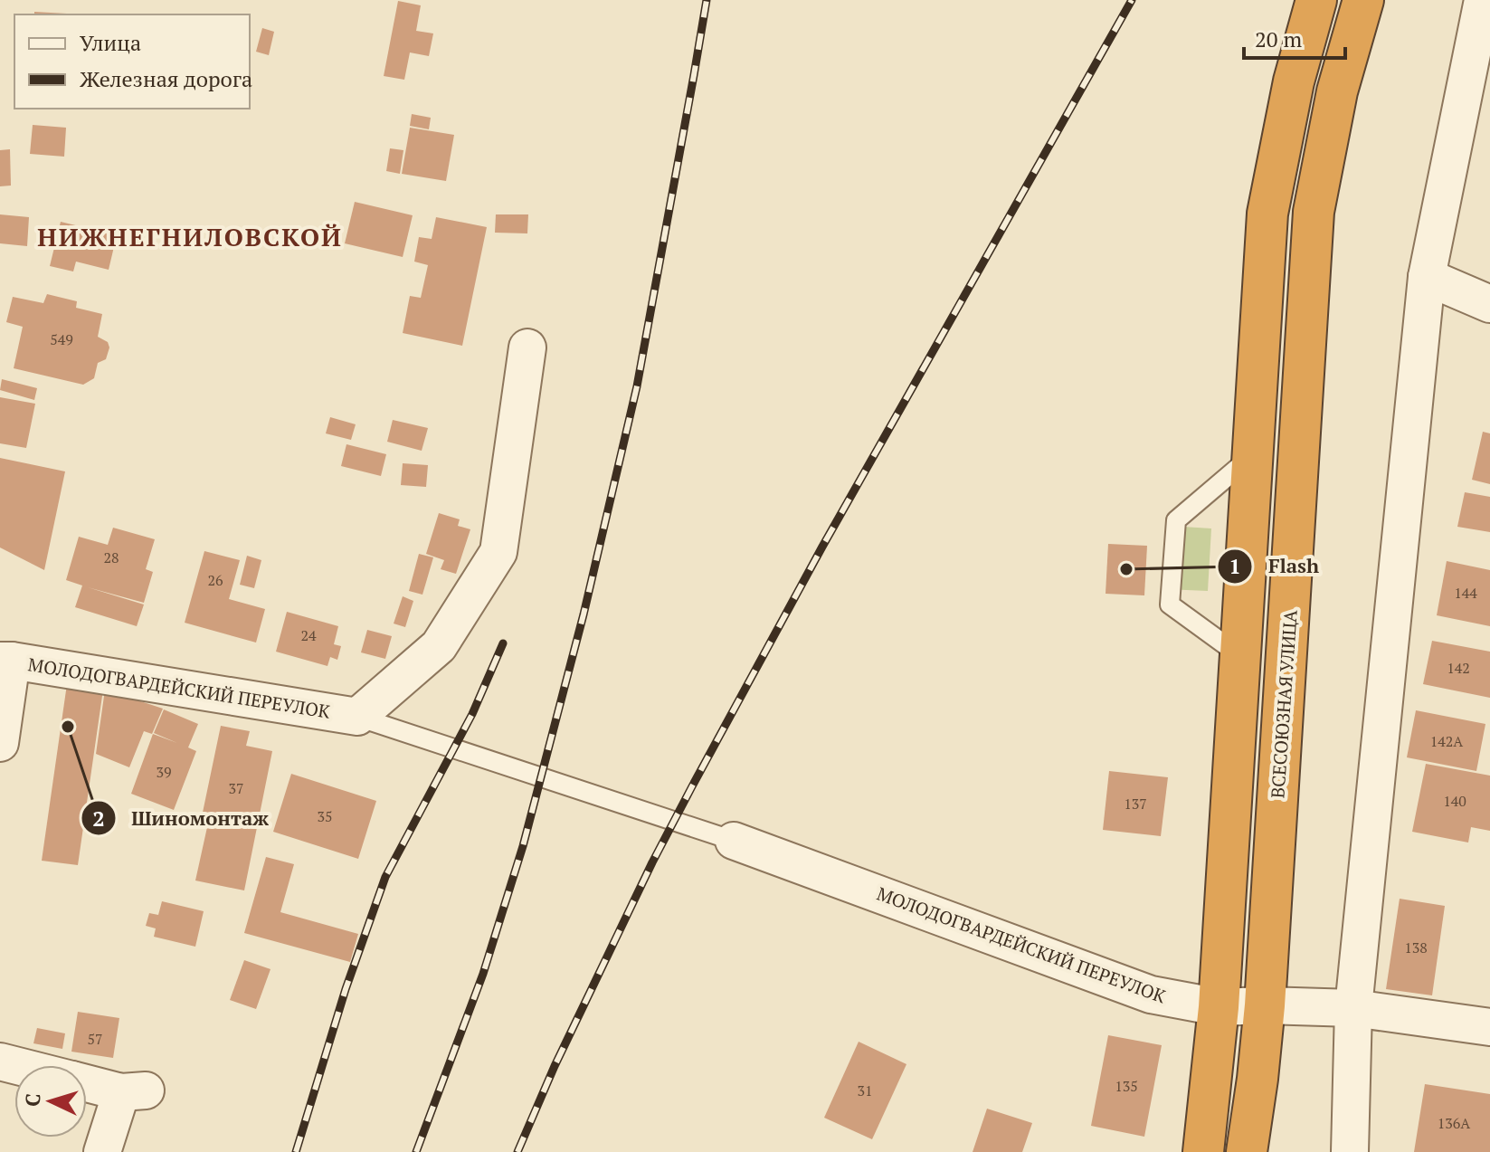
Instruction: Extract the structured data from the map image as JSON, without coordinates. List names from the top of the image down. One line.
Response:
{"streets":{"highway":["ВСЕСОЮЗНАЯ УЛИЦА"],"street":["МОЛОДОГВАРДЕЙСКИЙ ПЕРЕУЛОК"]},"crossings":[["МОЛОДОГВАРДЕЙСКИЙ ПЕРЕУЛОК","ВСЕСОЮЗНАЯ УЛИЦА"]],"districts":["НИЖНЕГНИЛОВСКОЙ"],"places":["Flash","Шиномонтаж"],"house_numbers":["549","28","26","144","24","142","142А","39","37","140","137","35","138","57","135","31","136А"],"legend":["Улица","Железная дорога"],"scale_bar":"20 m","north":"left"}
